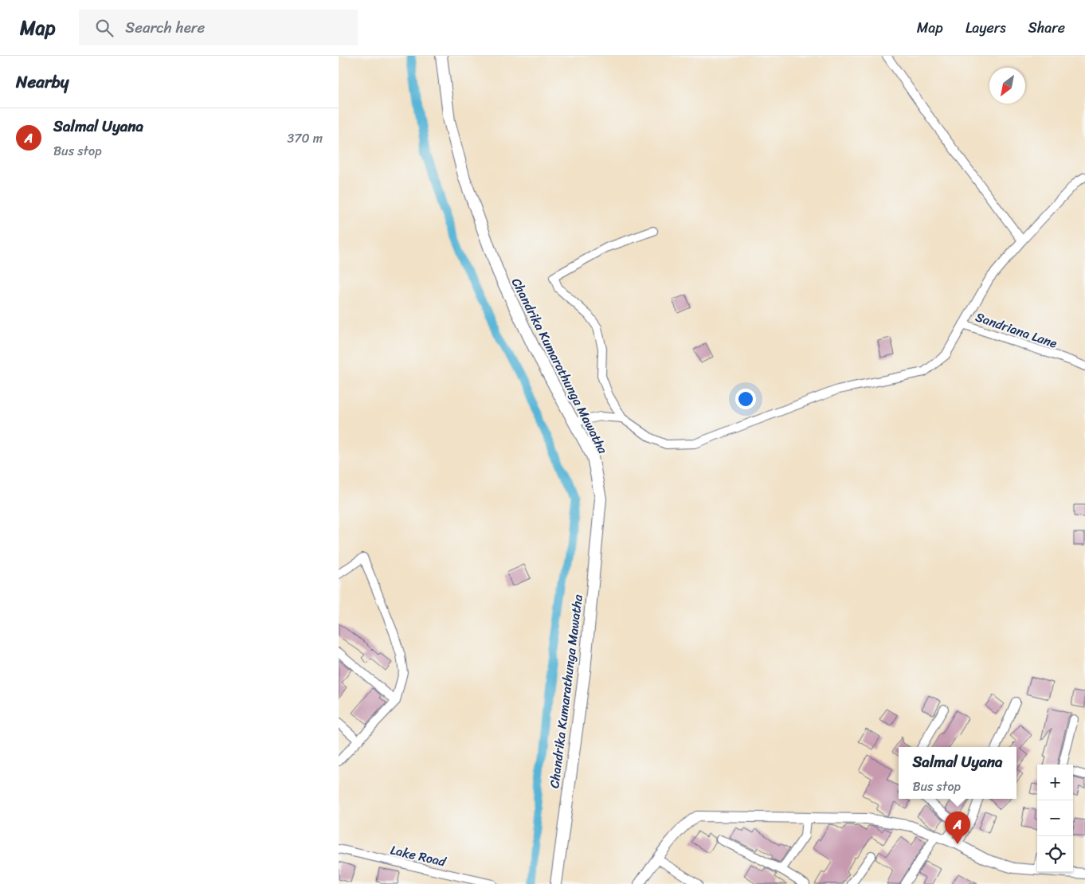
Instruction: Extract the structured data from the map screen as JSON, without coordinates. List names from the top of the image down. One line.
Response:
{"streets":{"main road":["Chandrika Kumarathunga Mawatha"],"street":["Sandriana Lane","Lake Road"]},"north":"bottom left","page":{"header":"Map","search":"Search here","nav":["Map","Layers","Share"],"heading":"Nearby","list":[{"mark":"A","name":"Salmal Uyana","note":"Bus stop","value":"370 m"}],"popup":["Salmal Uyana","Bus stop"],"map_buttons":["+","−"],"pins":"A"}}
